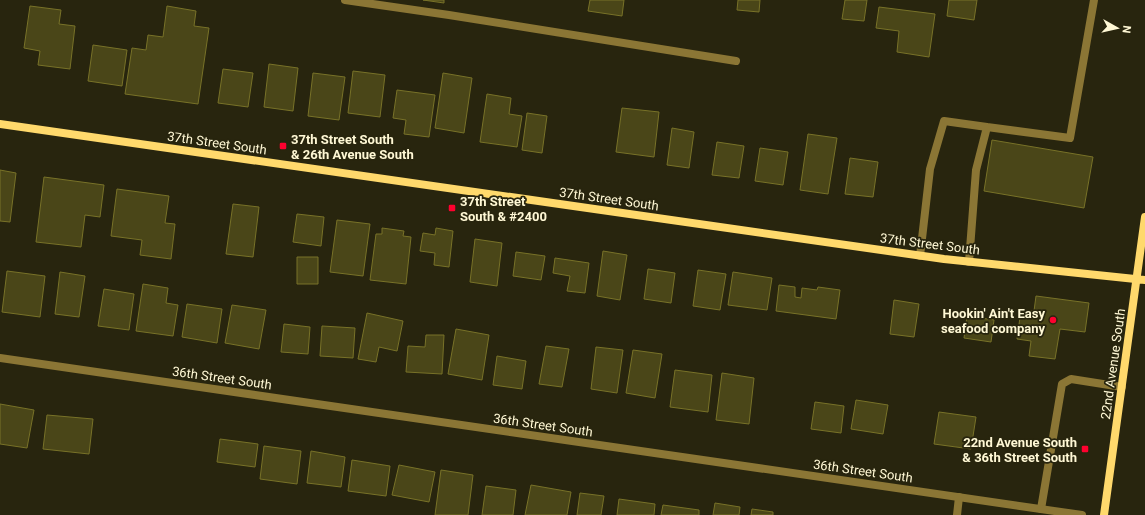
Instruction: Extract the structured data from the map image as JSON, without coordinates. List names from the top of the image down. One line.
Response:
{"streets":{"street":["37th Street South","22nd Avenue South","36th Street South"]},"crossings":[["37th Street South","22nd Avenue South"]],"places":{"transit":["37th Street South & 26th Avenue South","37th Street South & #2400","22nd Avenue South & 36th Street South"],"other":["Hookin' Ain't Easy seafood company"]},"north":"right"}
